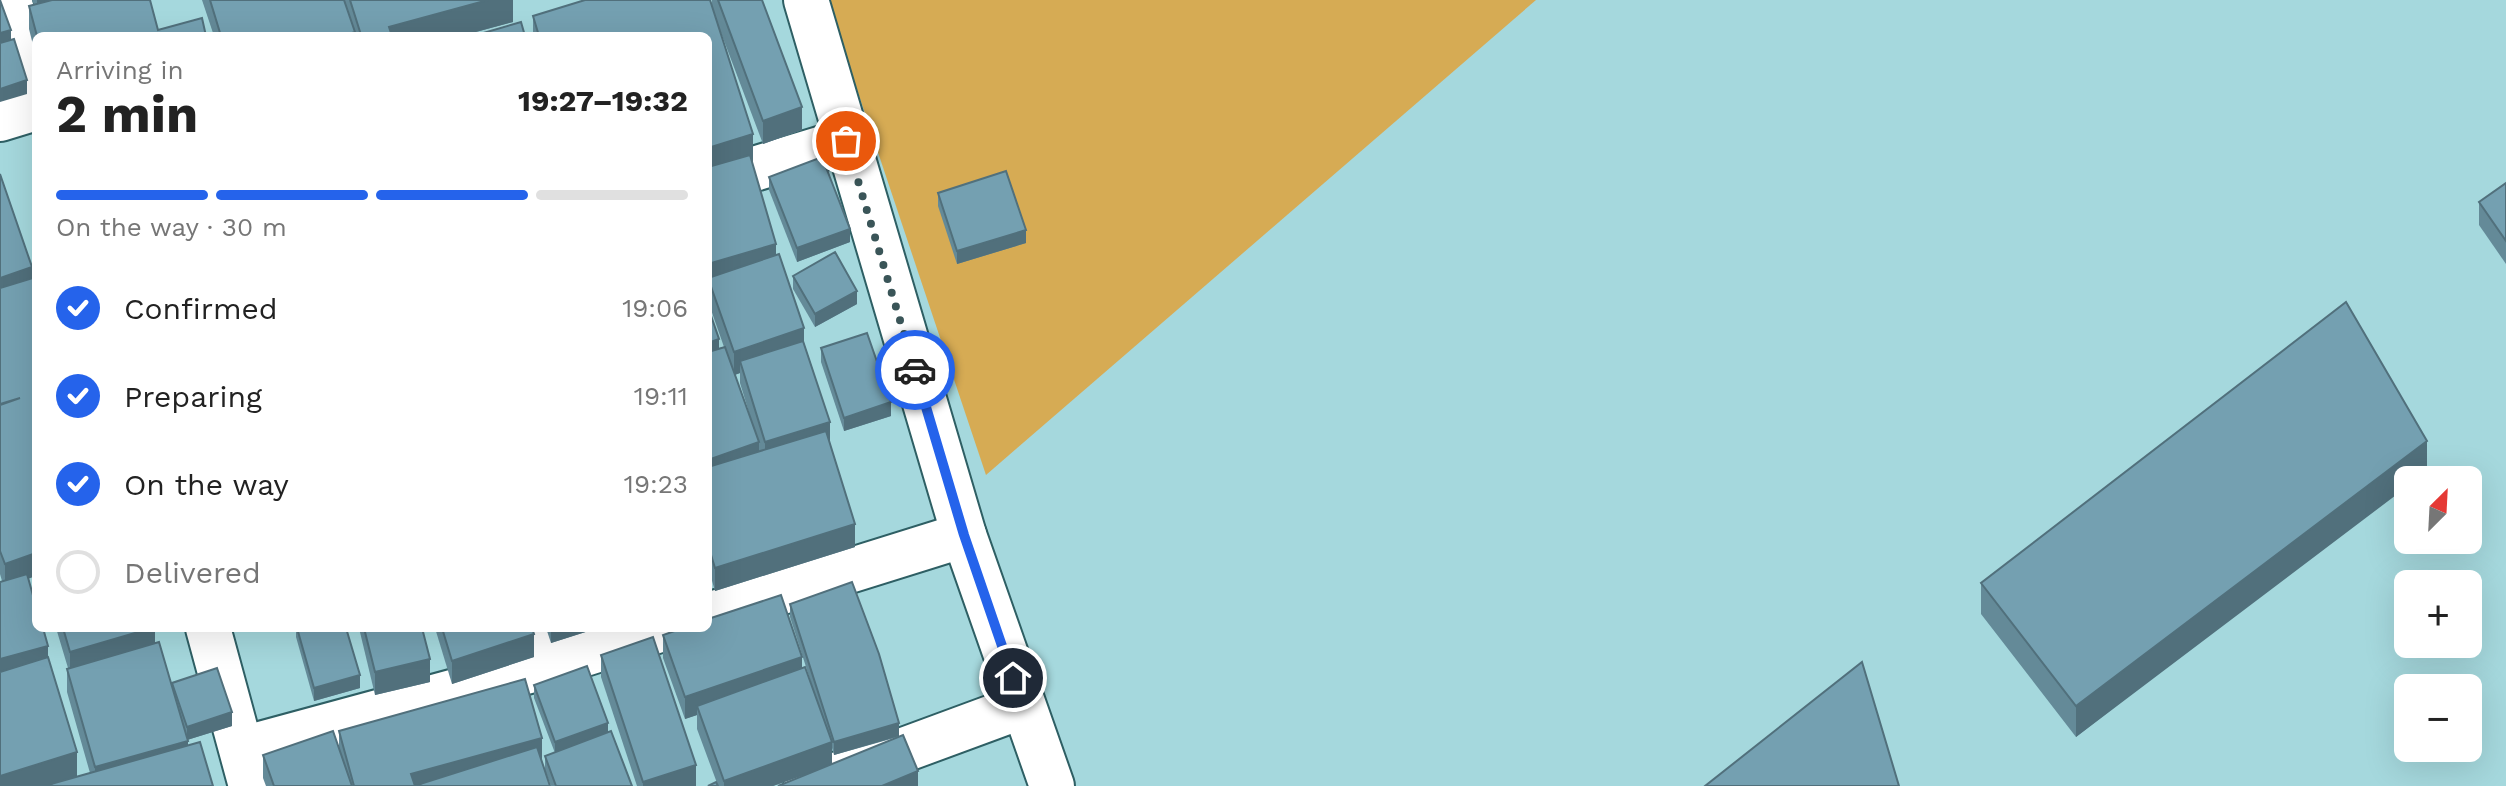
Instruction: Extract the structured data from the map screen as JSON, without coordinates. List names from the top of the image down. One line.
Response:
{"north":"top right","page":{"heading":["2 min","Arriving in","19:27–19:32"],"bar":"On the way · 30 m","list":[["Confirmed","19:06"],["Preparing","19:11"],["On the way","19:23"],"Delivered"],"map_buttons":["+","−"]}}
